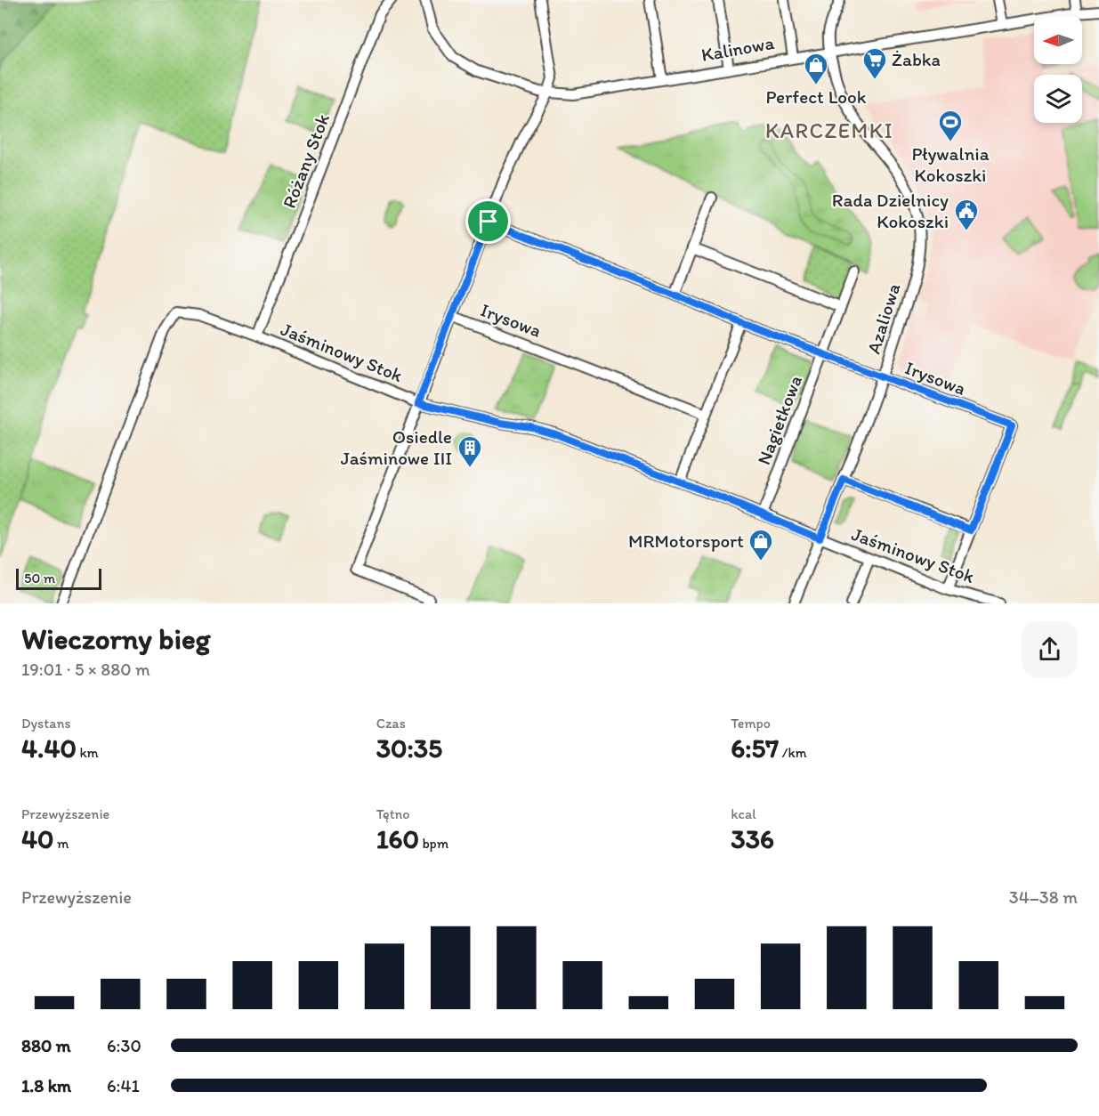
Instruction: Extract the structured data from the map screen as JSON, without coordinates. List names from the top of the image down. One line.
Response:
{"streets":{"street":["Kalinowa","Różany Stok","Azaliowa","Irysowa","Jaśminowy Stok","Nagietkowa"]},"crossings":[["Kalinowa","Azaliowa"],["Różany Stok","Jaśminowy Stok"],["Azaliowa","Irysowa"],["Azaliowa","Jaśminowy Stok"],["Irysowa","Jaśminowy Stok"],["Irysowa","Nagietkowa"],["Jaśminowy Stok","Nagietkowa"]],"districts":["KARCZEMKI"],"places":{"supermarket":["Żabka"],"shop":["Perfect Look","MRMotorsport"],"sports":["Pływalnia Kokoszki"],"public building":["Rada Dzielnicy Kokoszki"],"building":["Osiedle Jaśminowe III"]},"scale_bar":"50 m","north":"left","page":{"scale":"50 m","heading":["Wieczorny bieg","19:01 · 5 × 880 m"],"stats":[["Dystans","4.40 km"],["Czas","30:35"],["Tempo","6:57 /km"],["Przewyższenie","40 m"],["Tętno","160 bpm"],["kcal","336"]],"chart":["Przewyższenie","34–38 m"],"list":[{"name":"880 m","note":"6:30"},{"name":"1.8 km","note":"6:41"}]}}
